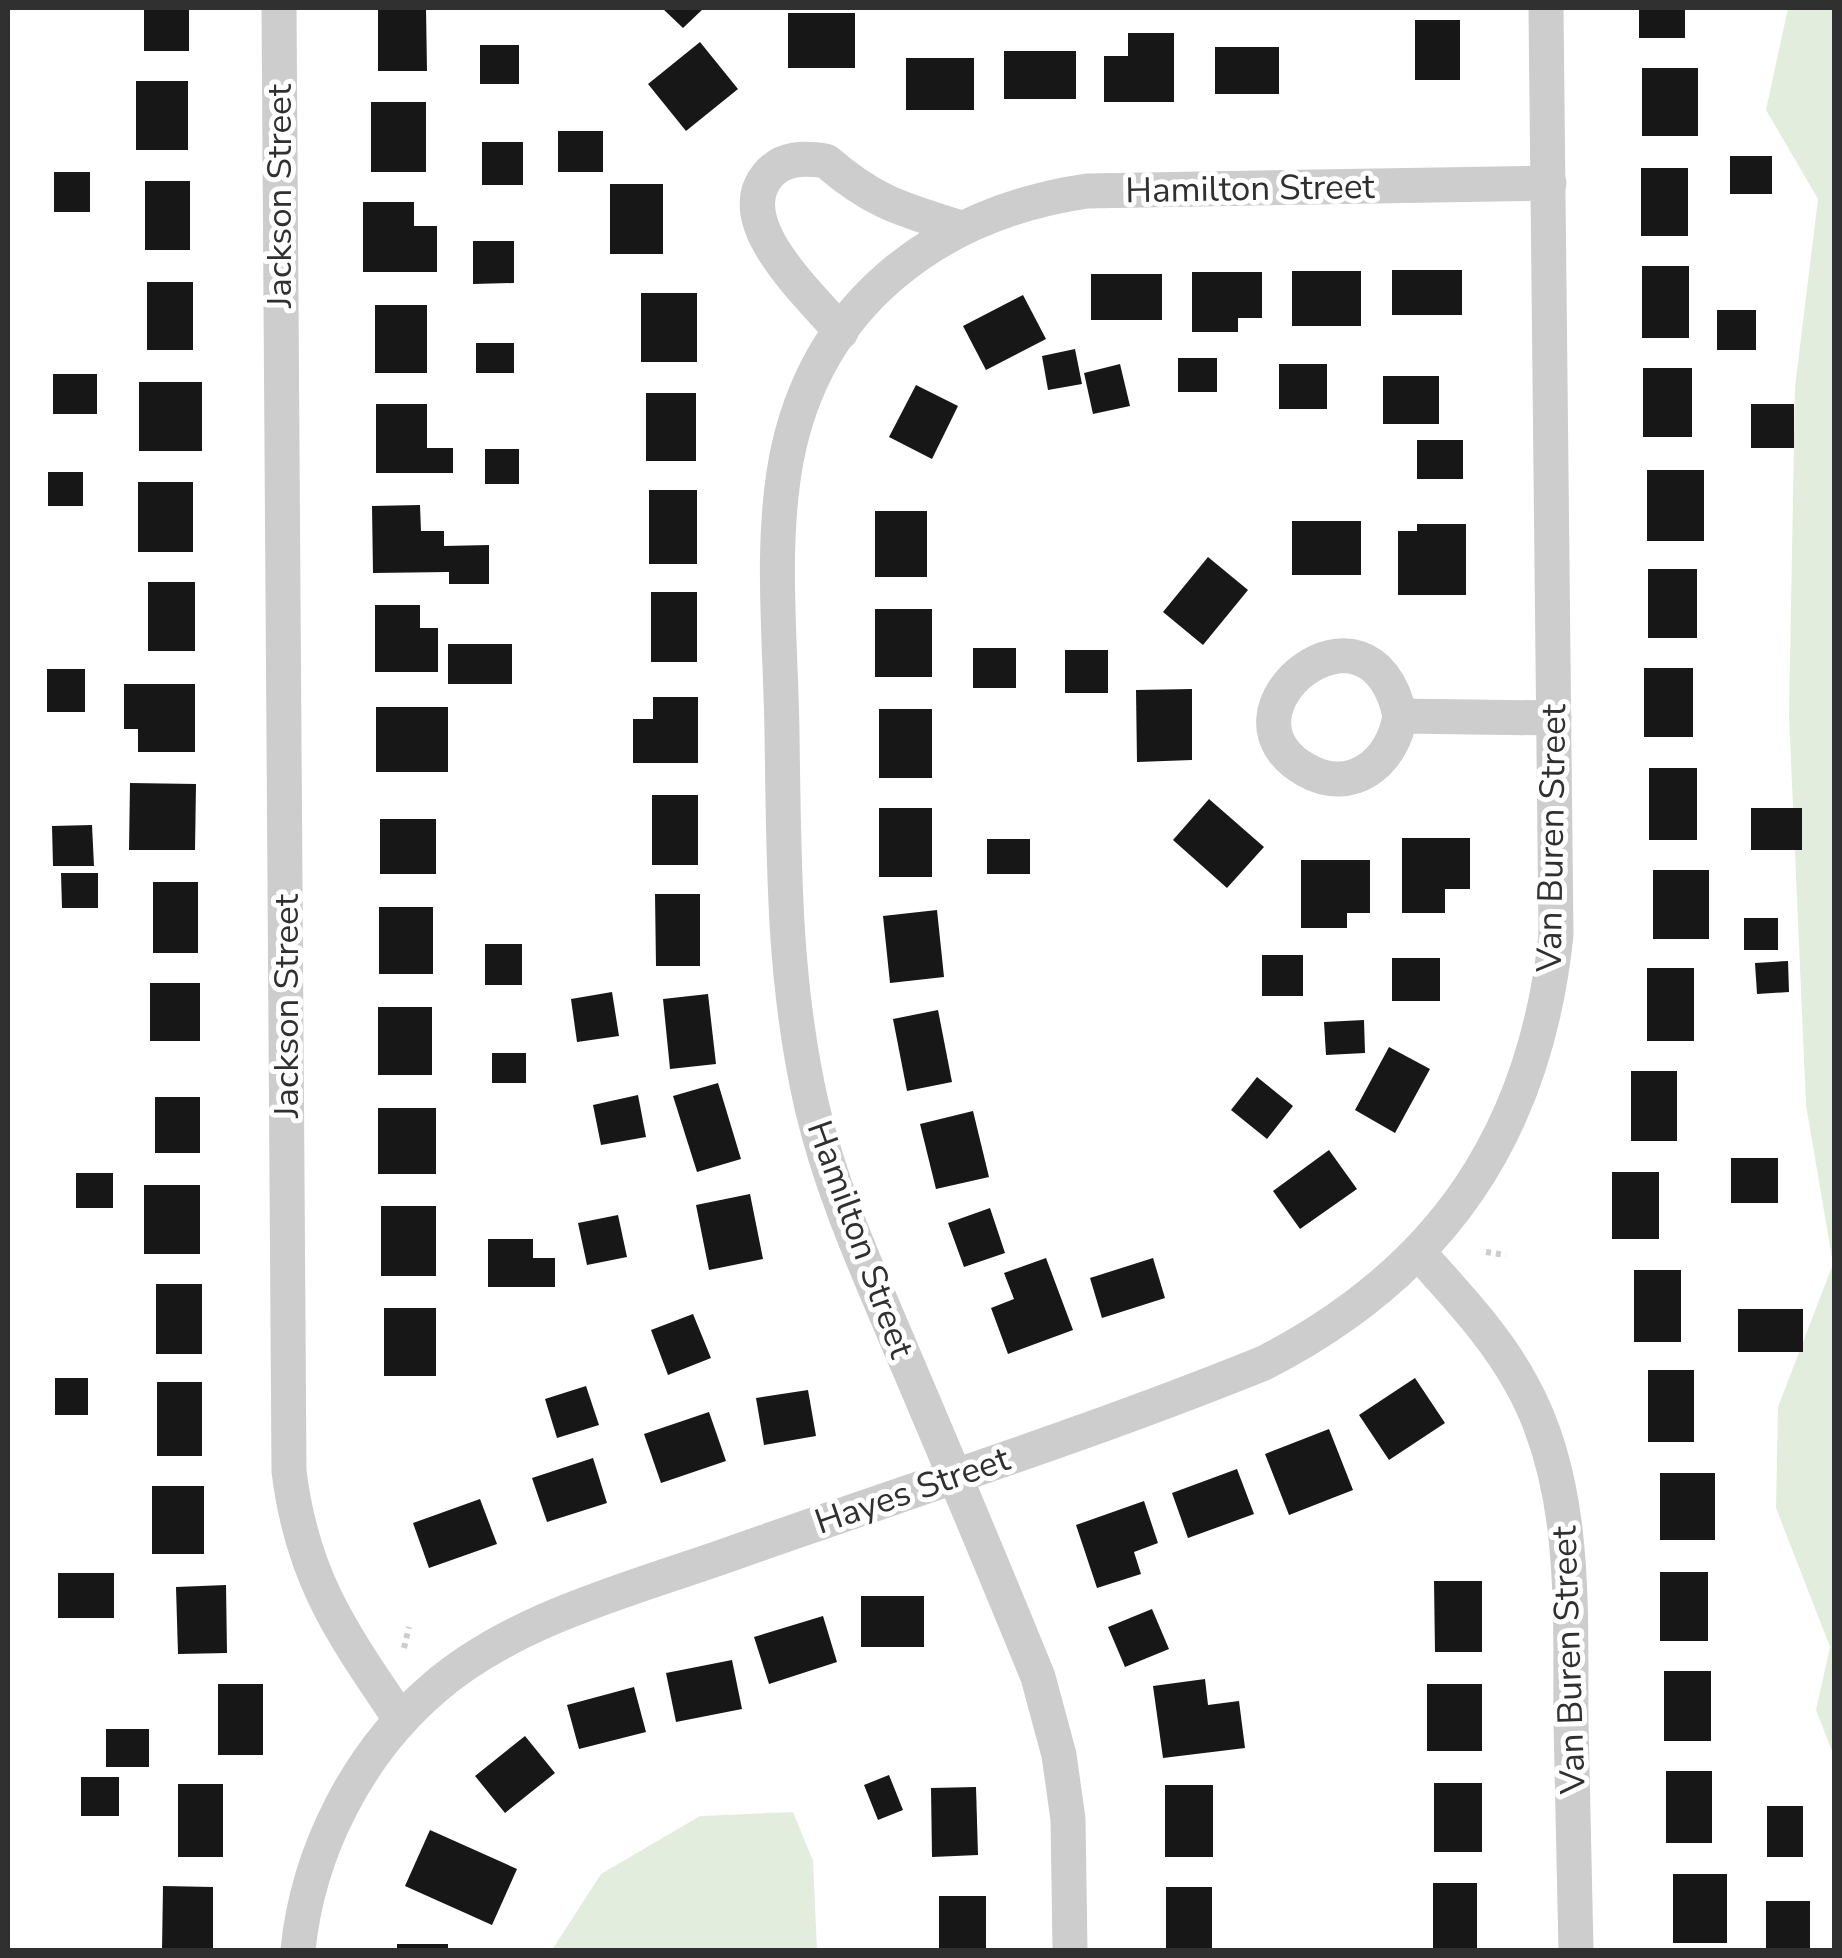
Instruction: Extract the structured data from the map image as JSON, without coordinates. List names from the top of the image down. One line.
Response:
{"streets":{"street":["Hamilton Street","Jackson Street","Van Buren Street","Hayes Street"]},"crossings":[["Hamilton Street","Van Buren Street"],["Hamilton Street","Hayes Street"],["Jackson Street","Hayes Street"],["Van Buren Street","Hayes Street"]]}
